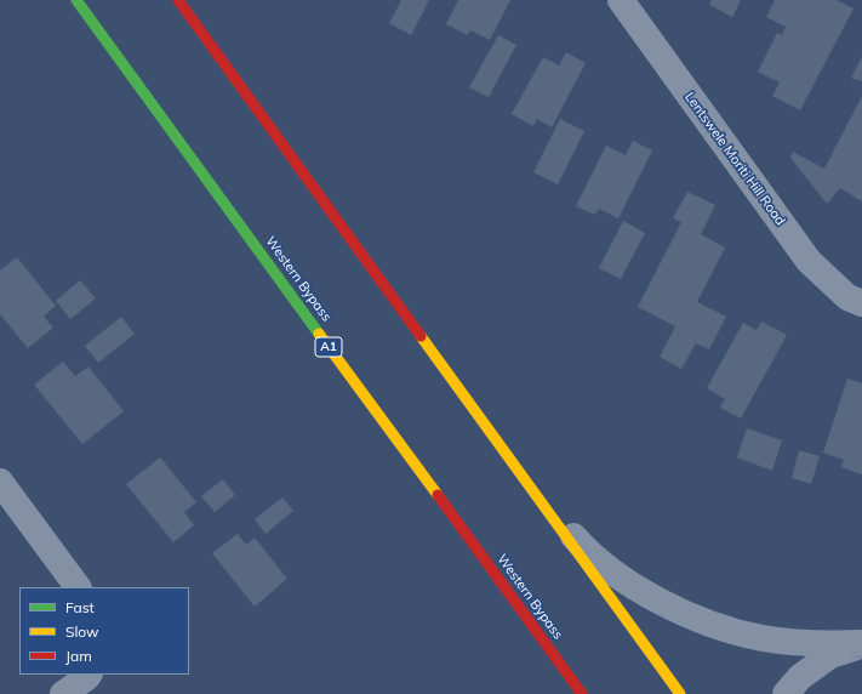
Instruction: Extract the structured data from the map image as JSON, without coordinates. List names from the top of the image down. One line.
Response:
{"streets":{"highway":["Western Bypass","A1"],"street":["Lentswele Moriti Hill Road"]},"legend":["Fast","Slow","Jam"]}
